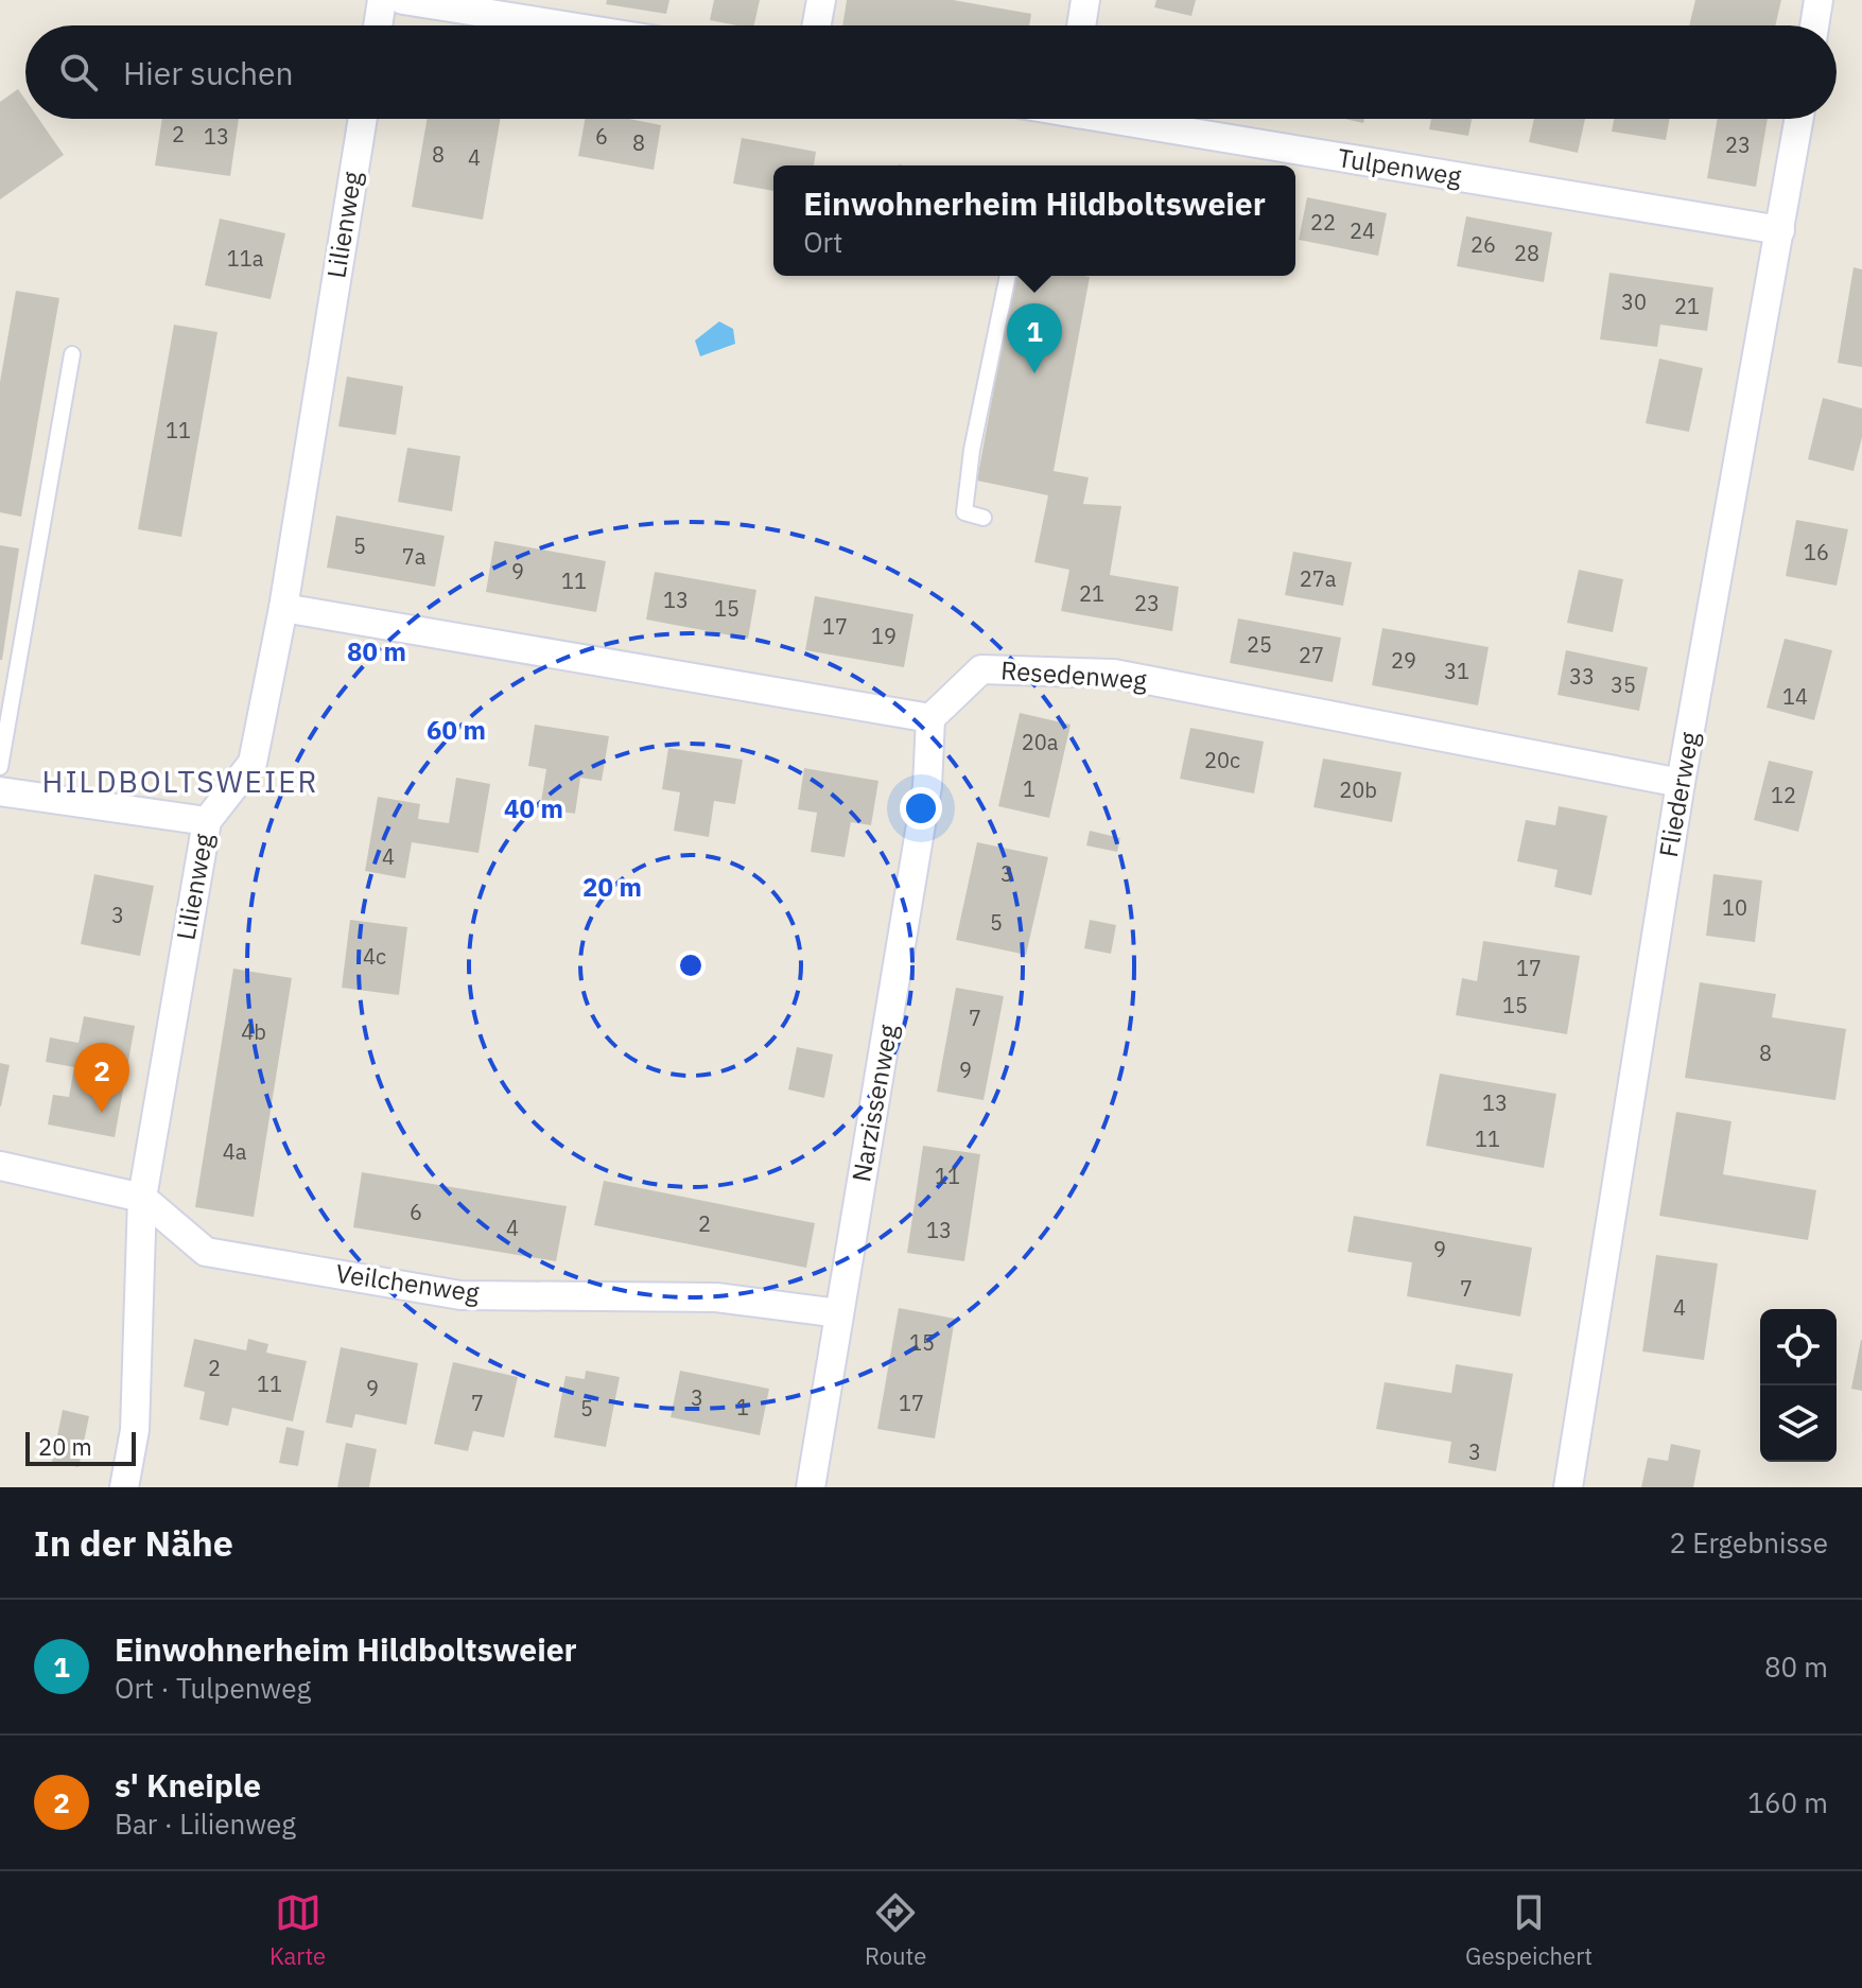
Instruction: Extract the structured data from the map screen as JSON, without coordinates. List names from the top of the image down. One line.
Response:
{"streets":{"street":["Tulpenweg","Lilienweg","Resedenweg","Fliederweg","Narzissenweg","Veilchenweg"]},"crossings":[["Tulpenweg","Fliederweg"],["Lilienweg","Veilchenweg"],["Resedenweg","Fliederweg"],["Resedenweg","Narzissenweg"],["Narzissenweg","Veilchenweg"]],"districts":["HILDBOLTSWEIER"],"house_numbers":["2","13","6","8","23","8","4","22","24","26","28","11a","30","21","11","5","16","7a","9","27a","11","21","13","23","15","17","19","25","27","29","31","33","35","14","20a","20c","1","20b","12","4","3","10","3","5","4c","17","15","7","4b","8","9","13","11","4a","11","6","2","4","13","9","7","4","15","2","11","9","3","7","17","1","5","3"],"scale_bar":"20 m","page":{"search":"Hier suchen","popup":["Einwohnerheim Hildboltsweier","Ort"],"pins":["1","2"],"scale":"20 m","heading":["In der Nähe","2 Ergebnisse"],"list":[{"mark":"1","name":"Einwohnerheim Hildboltsweier","note":"Ort · Tulpenweg","value":"80 m"},{"mark":"2","name":"s' Kneiple","note":"Bar · Lilienweg","value":"160 m"}],"nav":["Karte","Route","Gespeichert"]},"rings":["80 m","60 m","40 m","20 m"]}
